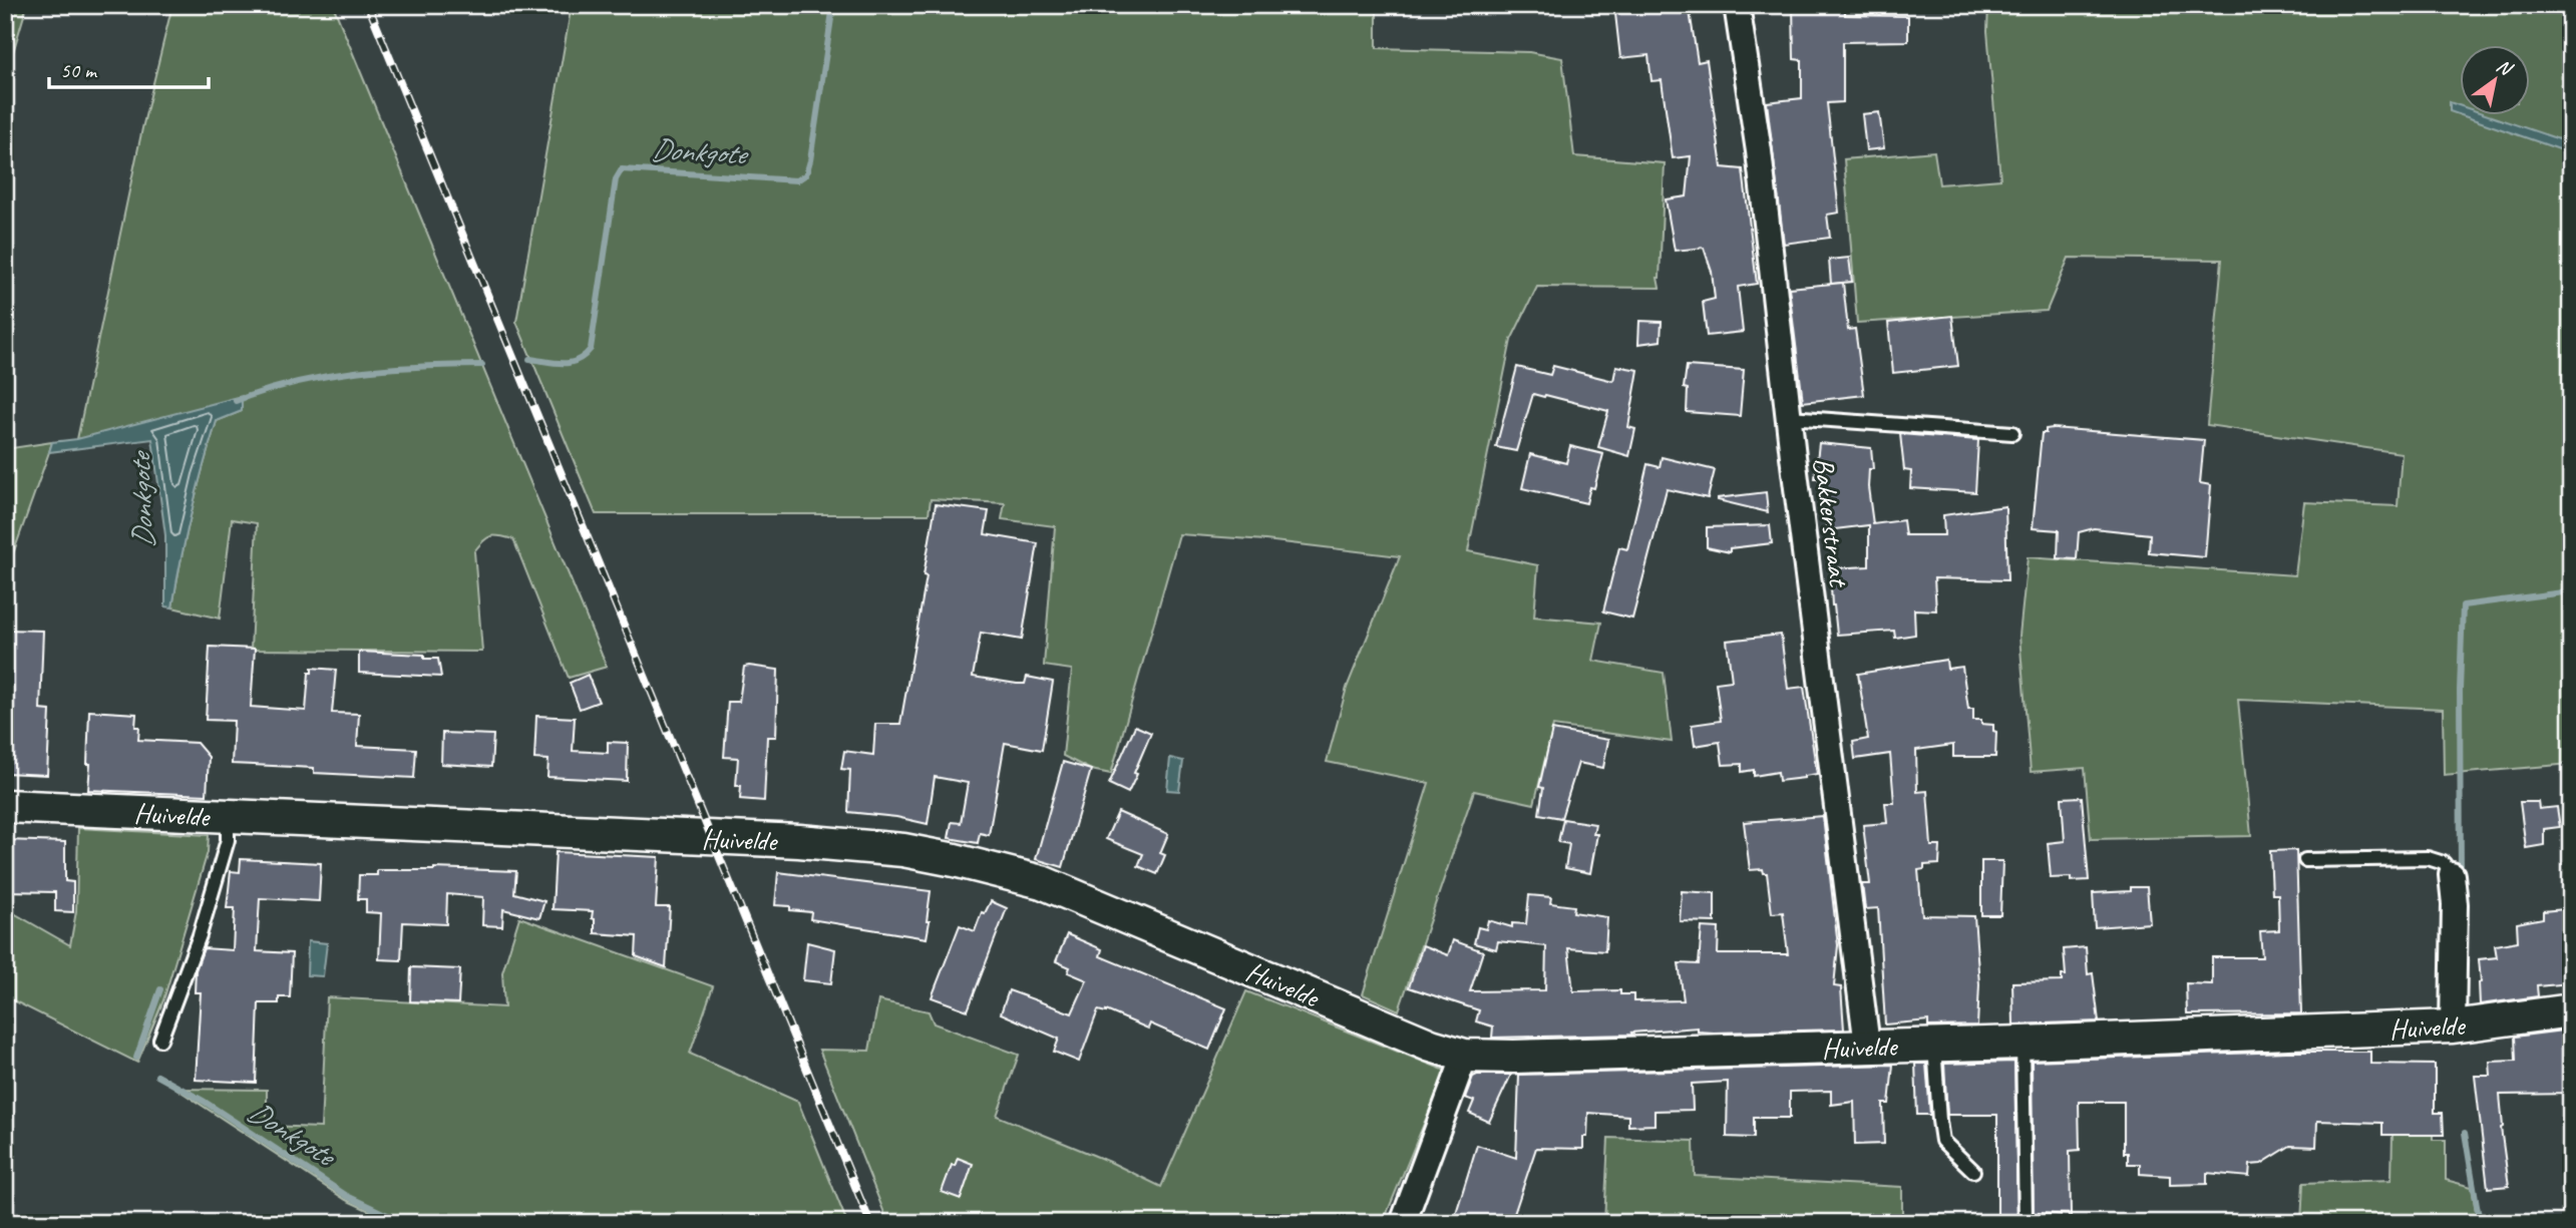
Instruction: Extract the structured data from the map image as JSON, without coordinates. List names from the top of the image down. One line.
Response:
{"streets":{"street":["Bakkerstraat","Huivelde"]},"crossings":[["Bakkerstraat","Huivelde"]],"water":["Donkgote"],"scale_bar":"50 m","north":"top right"}
